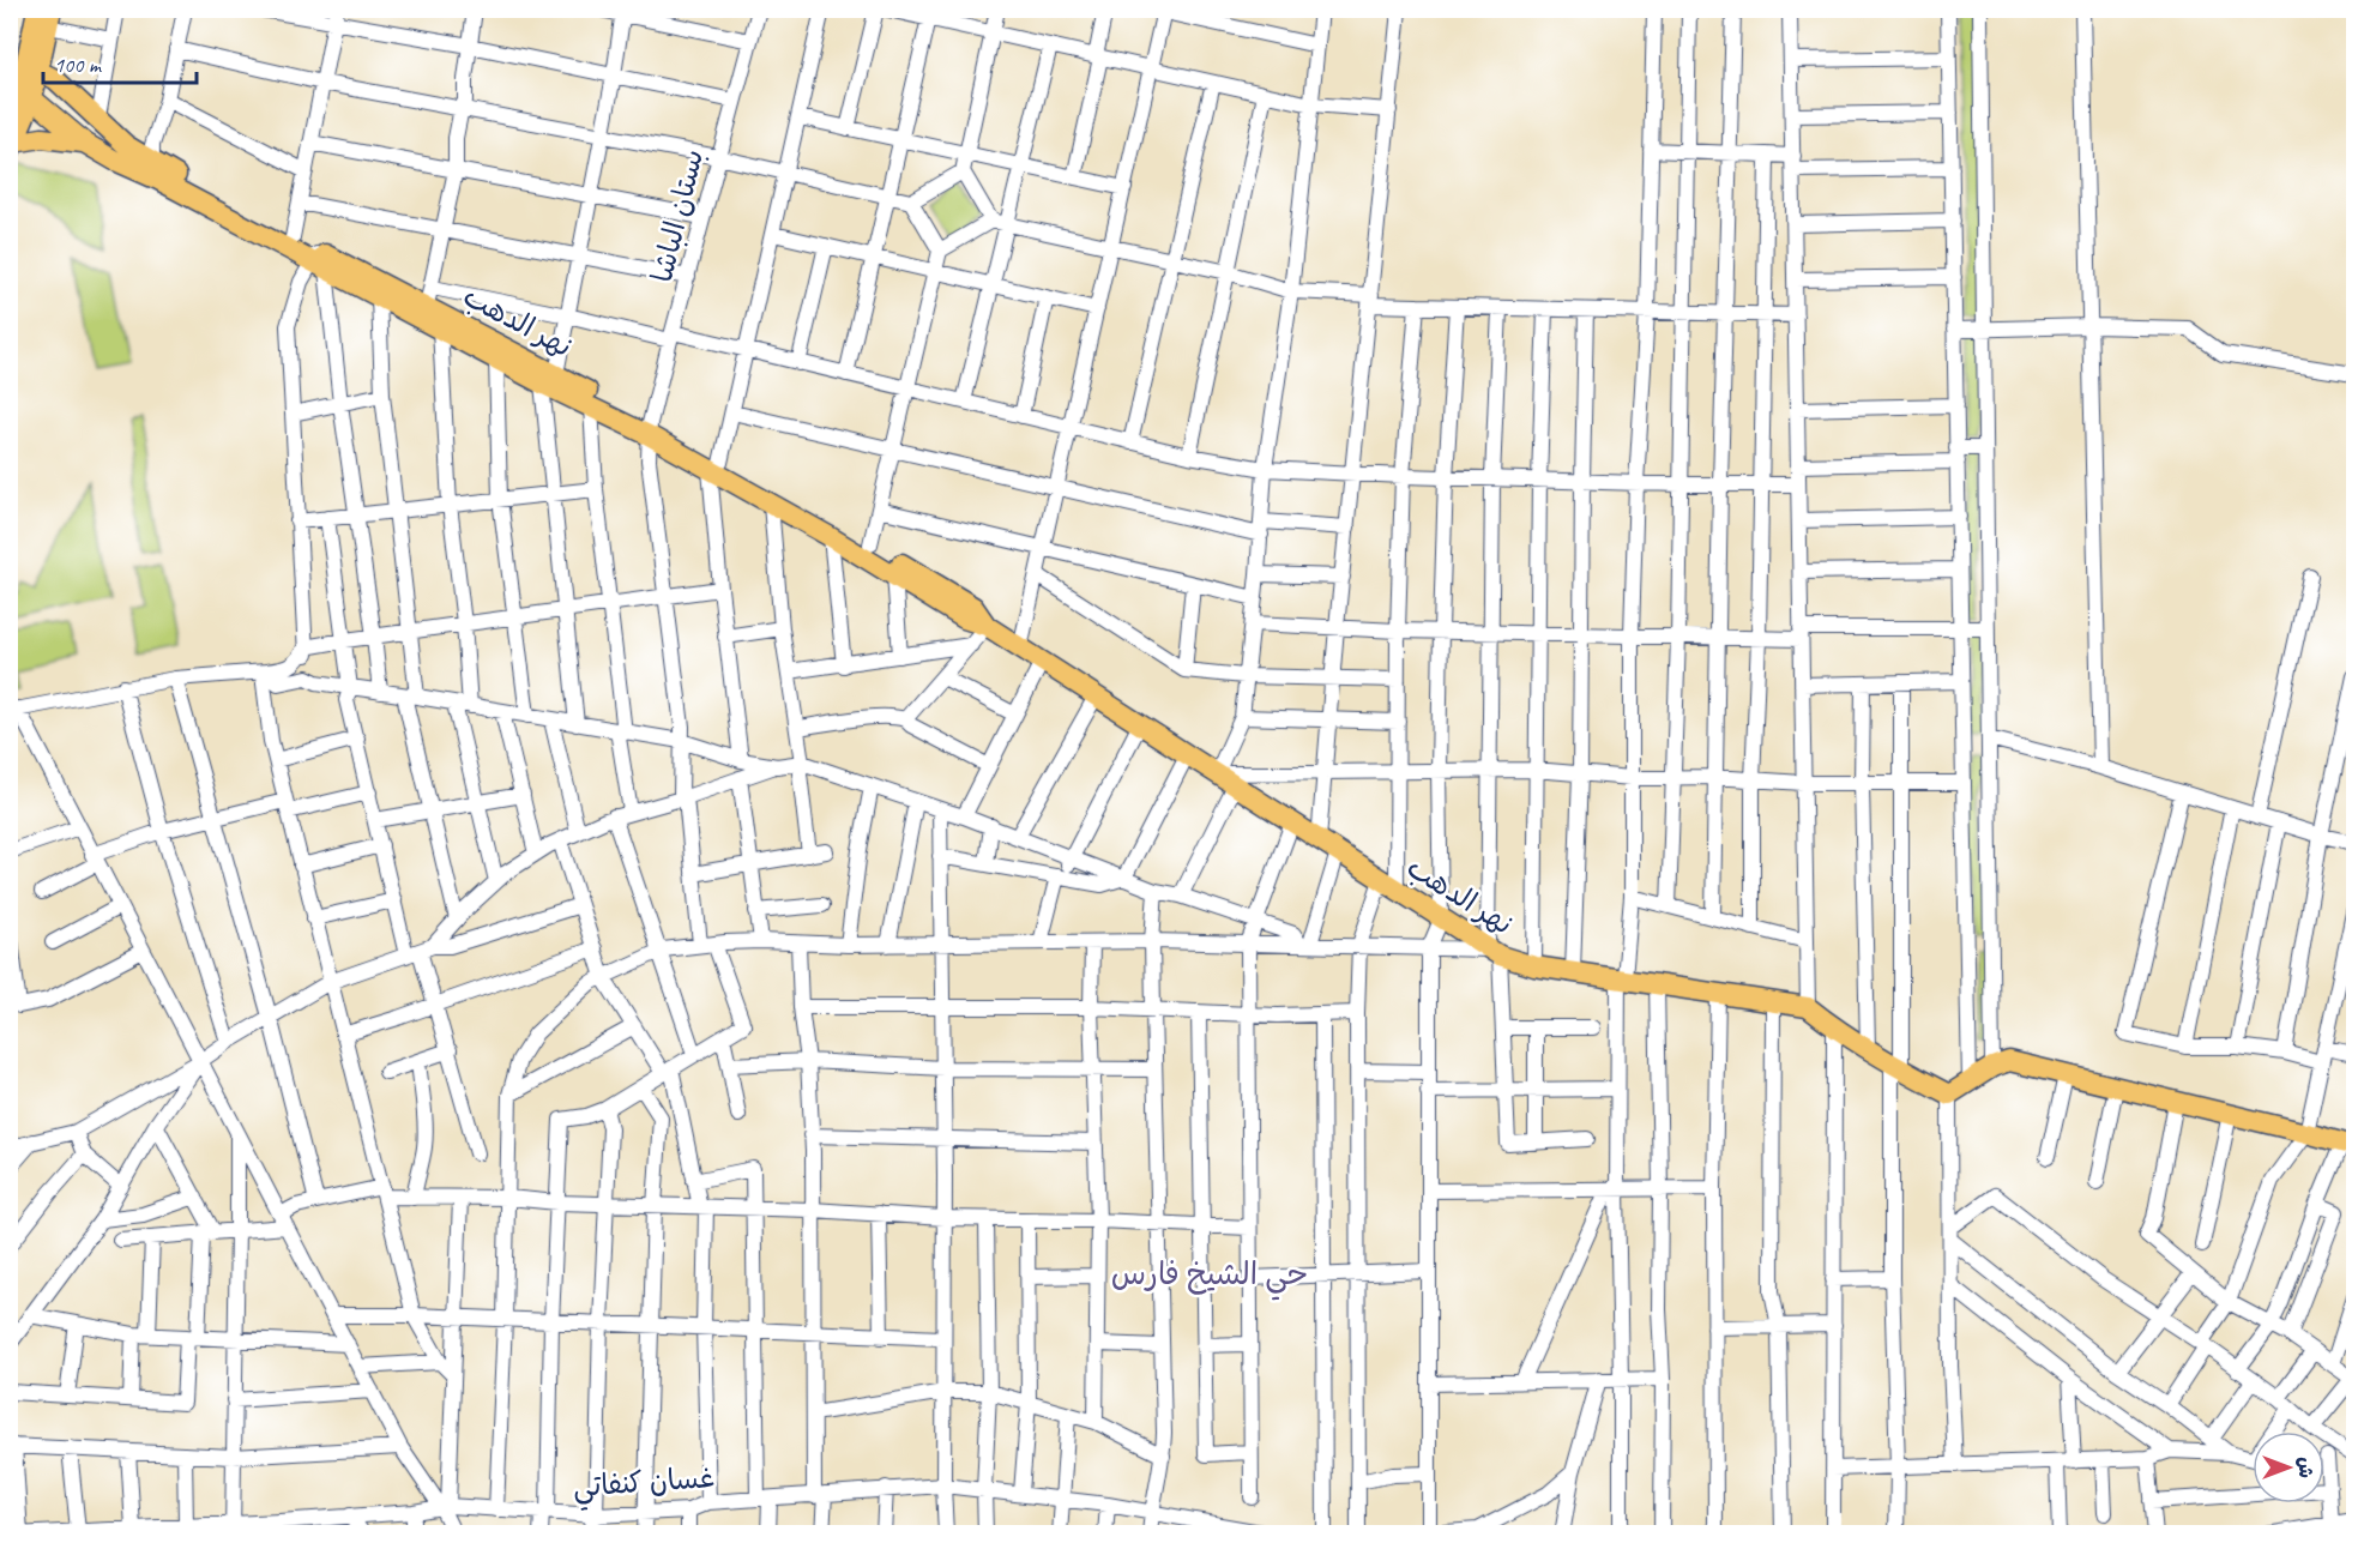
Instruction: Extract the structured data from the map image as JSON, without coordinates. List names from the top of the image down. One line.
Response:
{"streets":{"main road":["نهر الدهب"],"street":["بستان الباشا","غسان كنفاتي"]},"crossings":[["بستان الباشا","نهر الدهب"]],"districts":["حي الشيخ فارس"],"scale_bar":"100 m","north":"right"}
